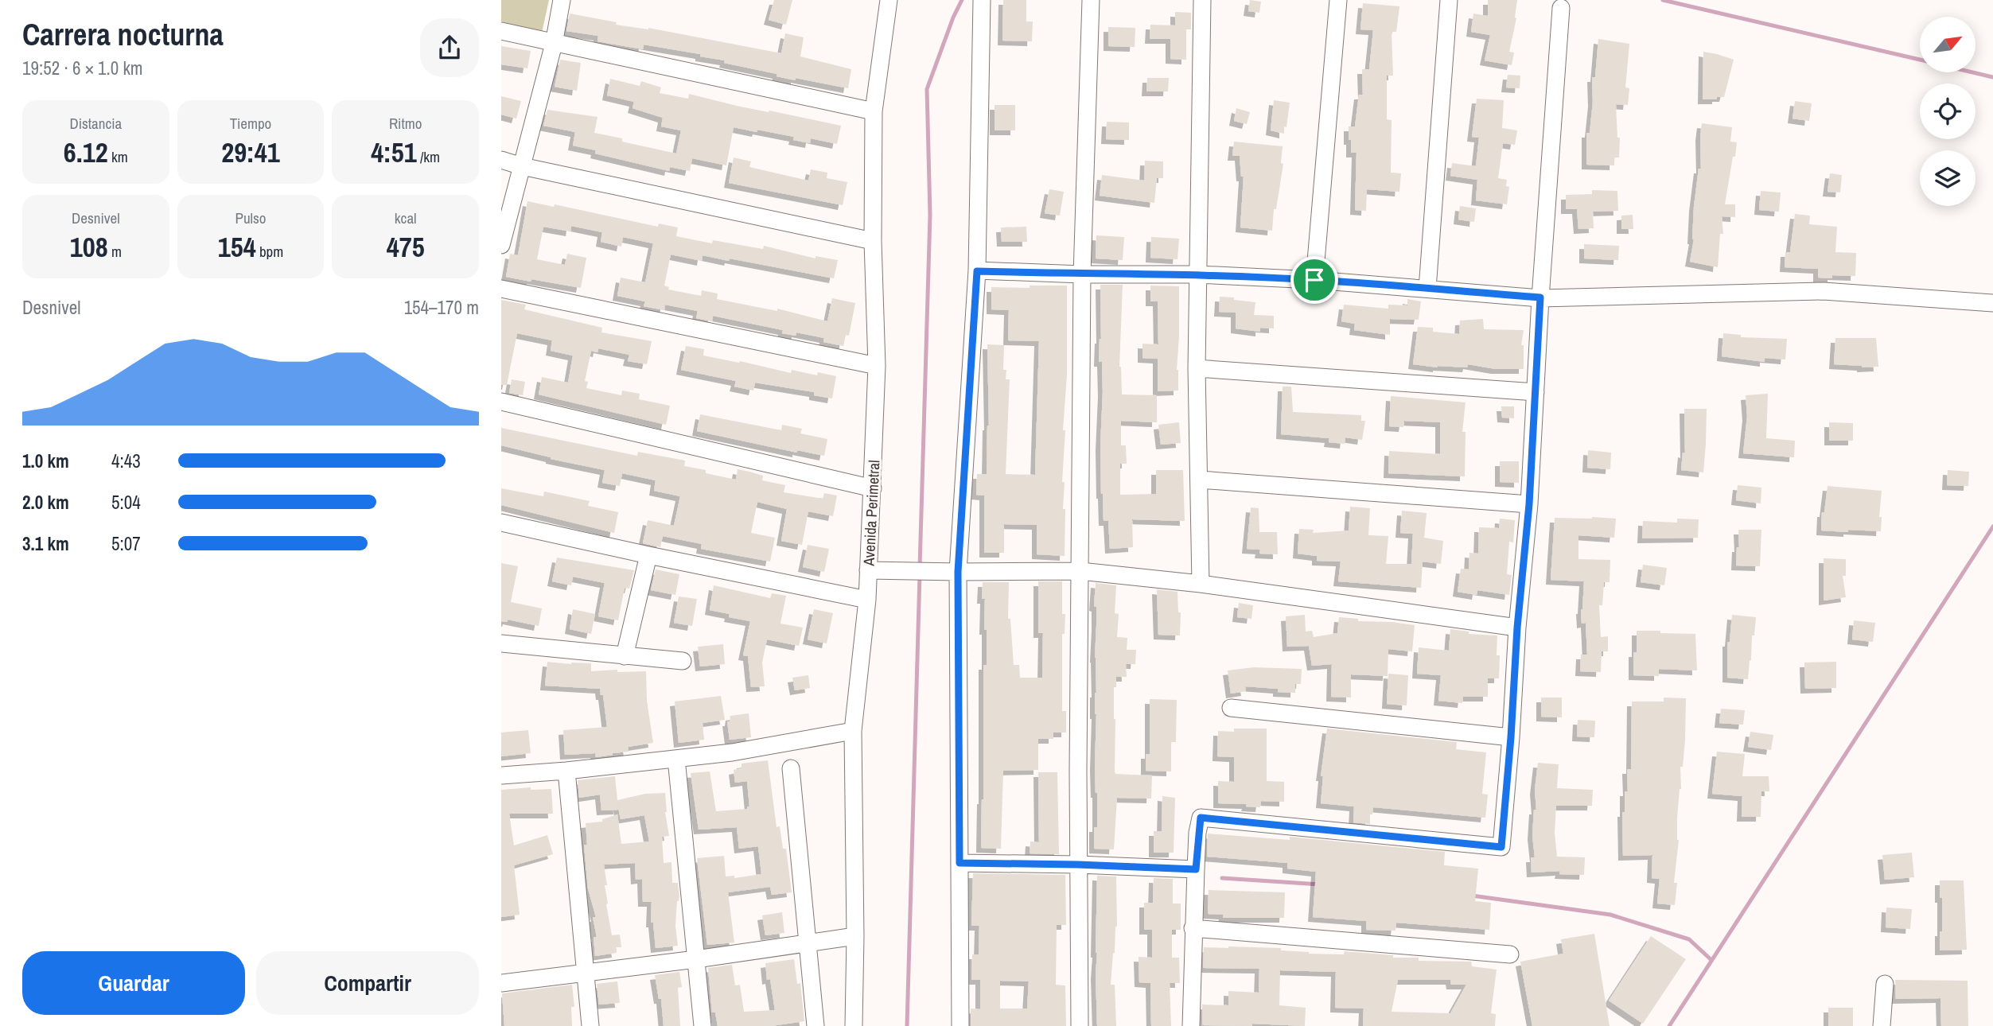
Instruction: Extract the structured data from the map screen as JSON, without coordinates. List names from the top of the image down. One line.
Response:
{"streets":{"street":["Avenida Perimetral"]},"north":"top right","page":{"heading":["Carrera nocturna","19:52 · 6 × 1.0 km"],"stats":[["Distancia","6.12 km"],["Tiempo","29:41"],["Ritmo","4:51 /km"],["Desnivel","108 m"],["Pulso","154 bpm"],["kcal","475"]],"chart":["Desnivel","154–170 m"],"list":[{"name":"1.0 km","note":"4:43"},{"name":"2.0 km","note":"5:04"},{"name":"3.1 km","note":"5:07"}],"buttons":["Guardar","Compartir"]}}
